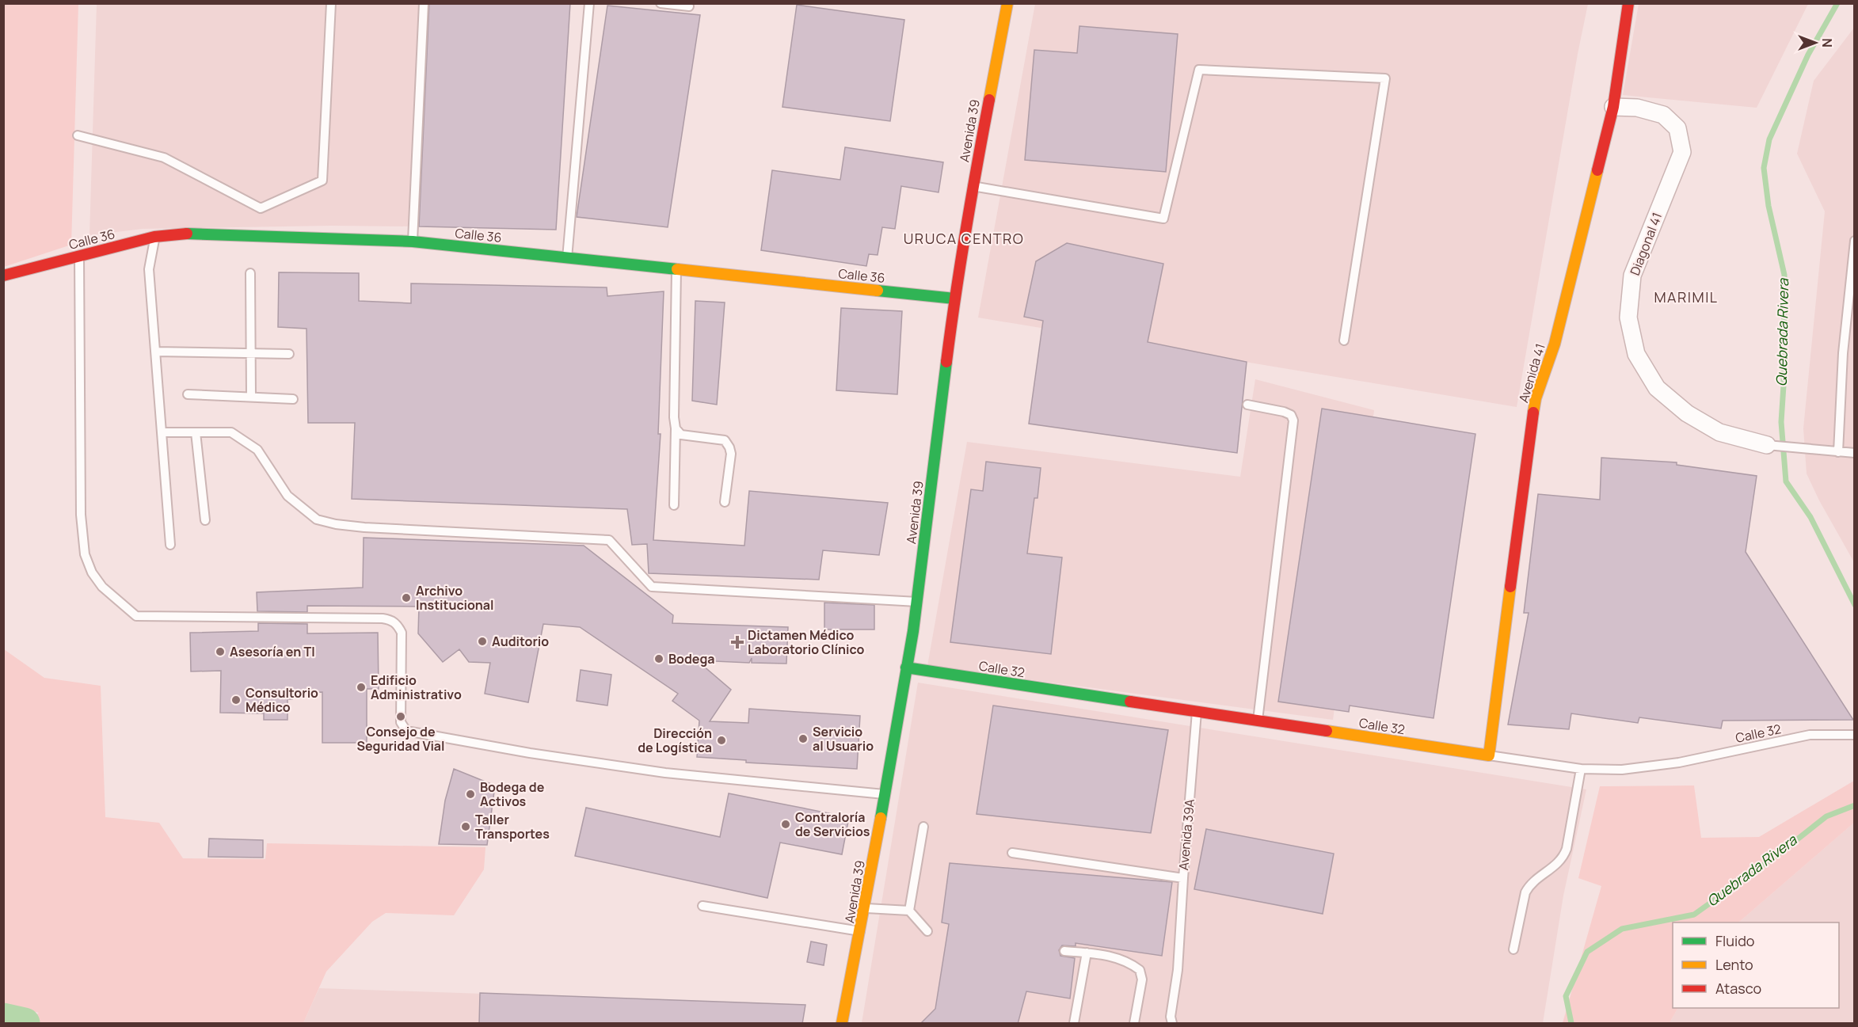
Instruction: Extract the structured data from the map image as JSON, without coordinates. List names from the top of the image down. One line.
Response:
{"streets":{"street":["Avenida 39","Calle 36","Diagonal 41","Avenida 41","Calle 32"],"lane":["Avenida 39A"]},"crossings":[["Avenida 39","Calle 36"],["Avenida 39","Calle 32"],["Diagonal 41","Avenida 41"],["Avenida 41","Calle 32"],["Calle 32","Avenida 39A"]],"districts":["URUCA CENTRO","MARIMIL"],"water":["Quebrada Rivera"],"places":{"other":["Archivo Institucional","Auditorio","Asesoría en TI","Bodega","Edificio Administrativo","Consultorio Médico","Consejo de Seguridad Vial","Servicio al Usuario","Dirección de Logística","Bodega de Activos","Contraloría de Servicios","Taller Transportes"],"health":["Dictamen Médico Laboratorio Clínico"]},"legend":["Fluido","Lento","Atasco"],"north":"right"}
